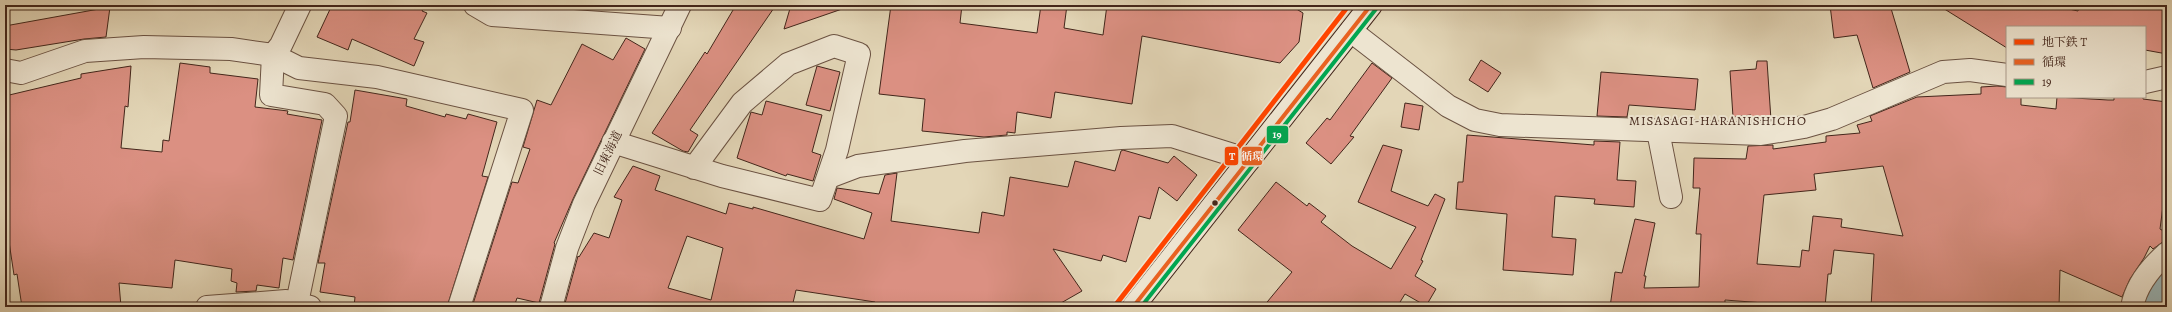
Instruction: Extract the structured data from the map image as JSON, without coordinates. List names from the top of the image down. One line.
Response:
{"streets":{"street":["旧東海道"]},"districts":["MISASAGI-HARANISHICHO"],"lines":["metro line T","transit line 循環","transit line 19"],"legend":["地下鉄 T","循環","19"]}
